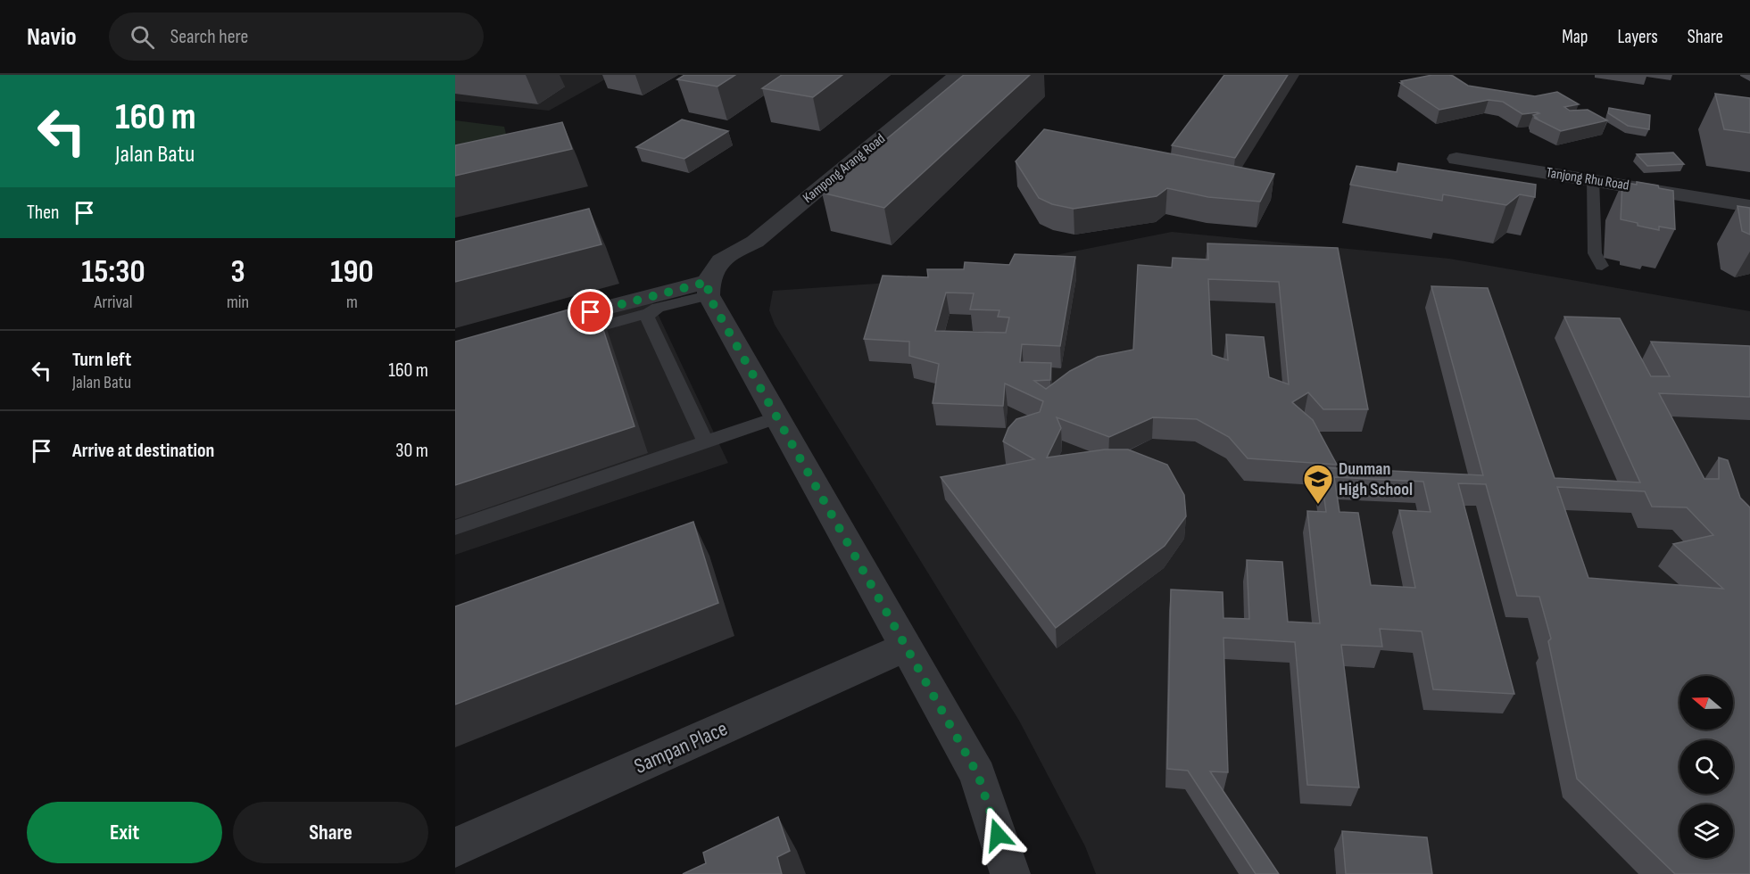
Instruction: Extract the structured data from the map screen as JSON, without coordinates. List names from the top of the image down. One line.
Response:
{"streets":{"street":["Kampong Arang Road","Tanjong Rhu Road","Sampan Place"]},"places":{"school or university":["Dunman High School"]},"north":"left","page":{"header":"Navio","search":"Search here","nav":["Map","Layers","Share"],"turn":["160 m","Jalan Batu"],"then":"Then","eta":["15:30","Arrival","3","min","190","m"],"list":[{"name":"Turn left","note":"Jalan Batu","value":"160 m"},{"name":"Arrive at destination","value":"30 m"}],"buttons":["Exit","Share"]}}
